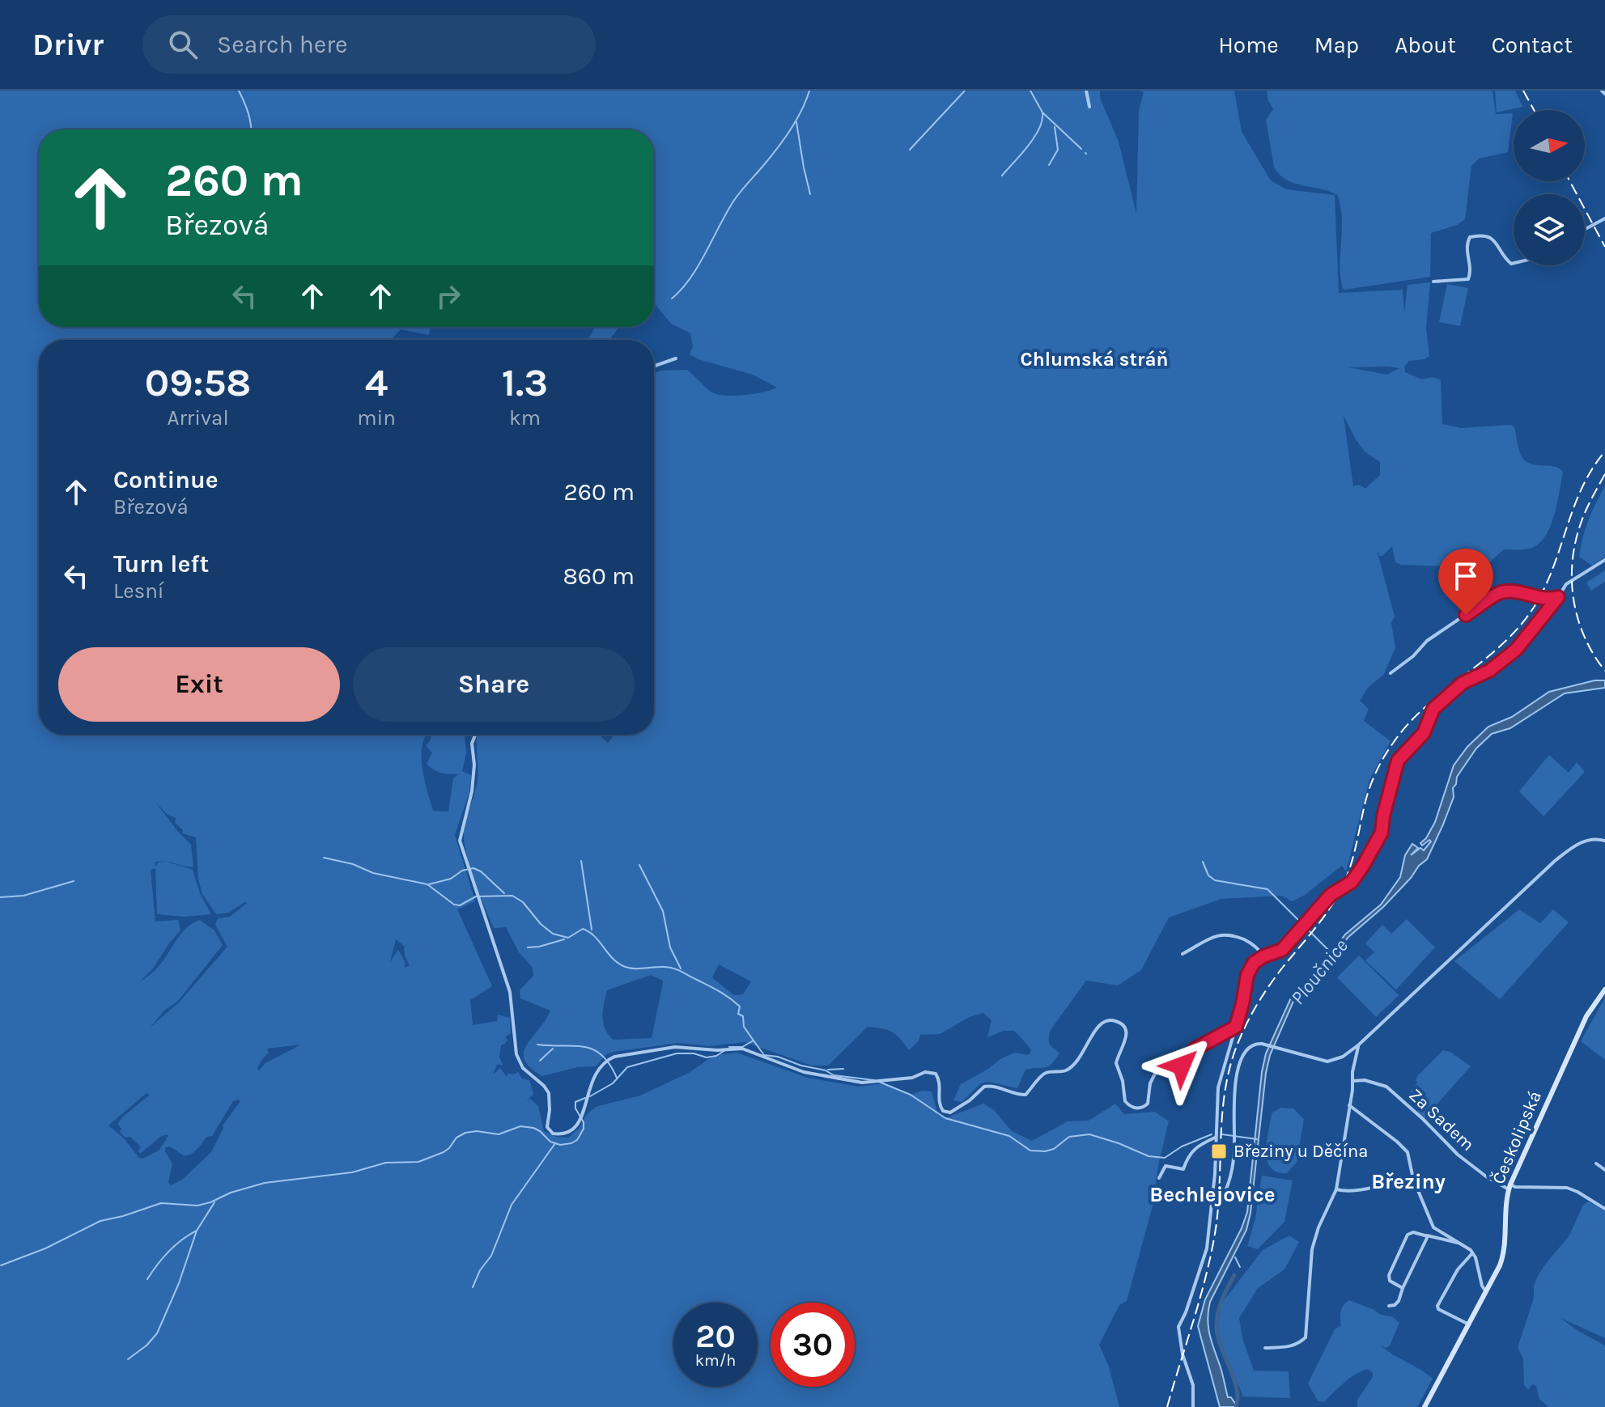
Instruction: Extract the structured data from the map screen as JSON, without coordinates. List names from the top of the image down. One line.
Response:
{"streets":{"main road":["Českolipská"],"street":["Za Sadem"]},"crossings":[["Za Sadem","Českolipská"]],"districts":["Chlumská stráň","Březiny","Bechlejovice"],"water":["Ploučnice"],"places":{"transit":["Březiny u Děčína"]},"north":"right","page":{"header":"Drivr","search":"Search here","nav":["Home","Map","About","Contact"],"turn":["260 m","Březová"],"eta":["09:58","Arrival","4","min","1.3","km"],"list":[{"name":"Continue","note":"Březová","value":"260 m"},{"name":"Turn left","note":"Lesní","value":"860 m"}],"buttons":["Exit","Share"],"speed":"20 km/h","limit":"30"}}
